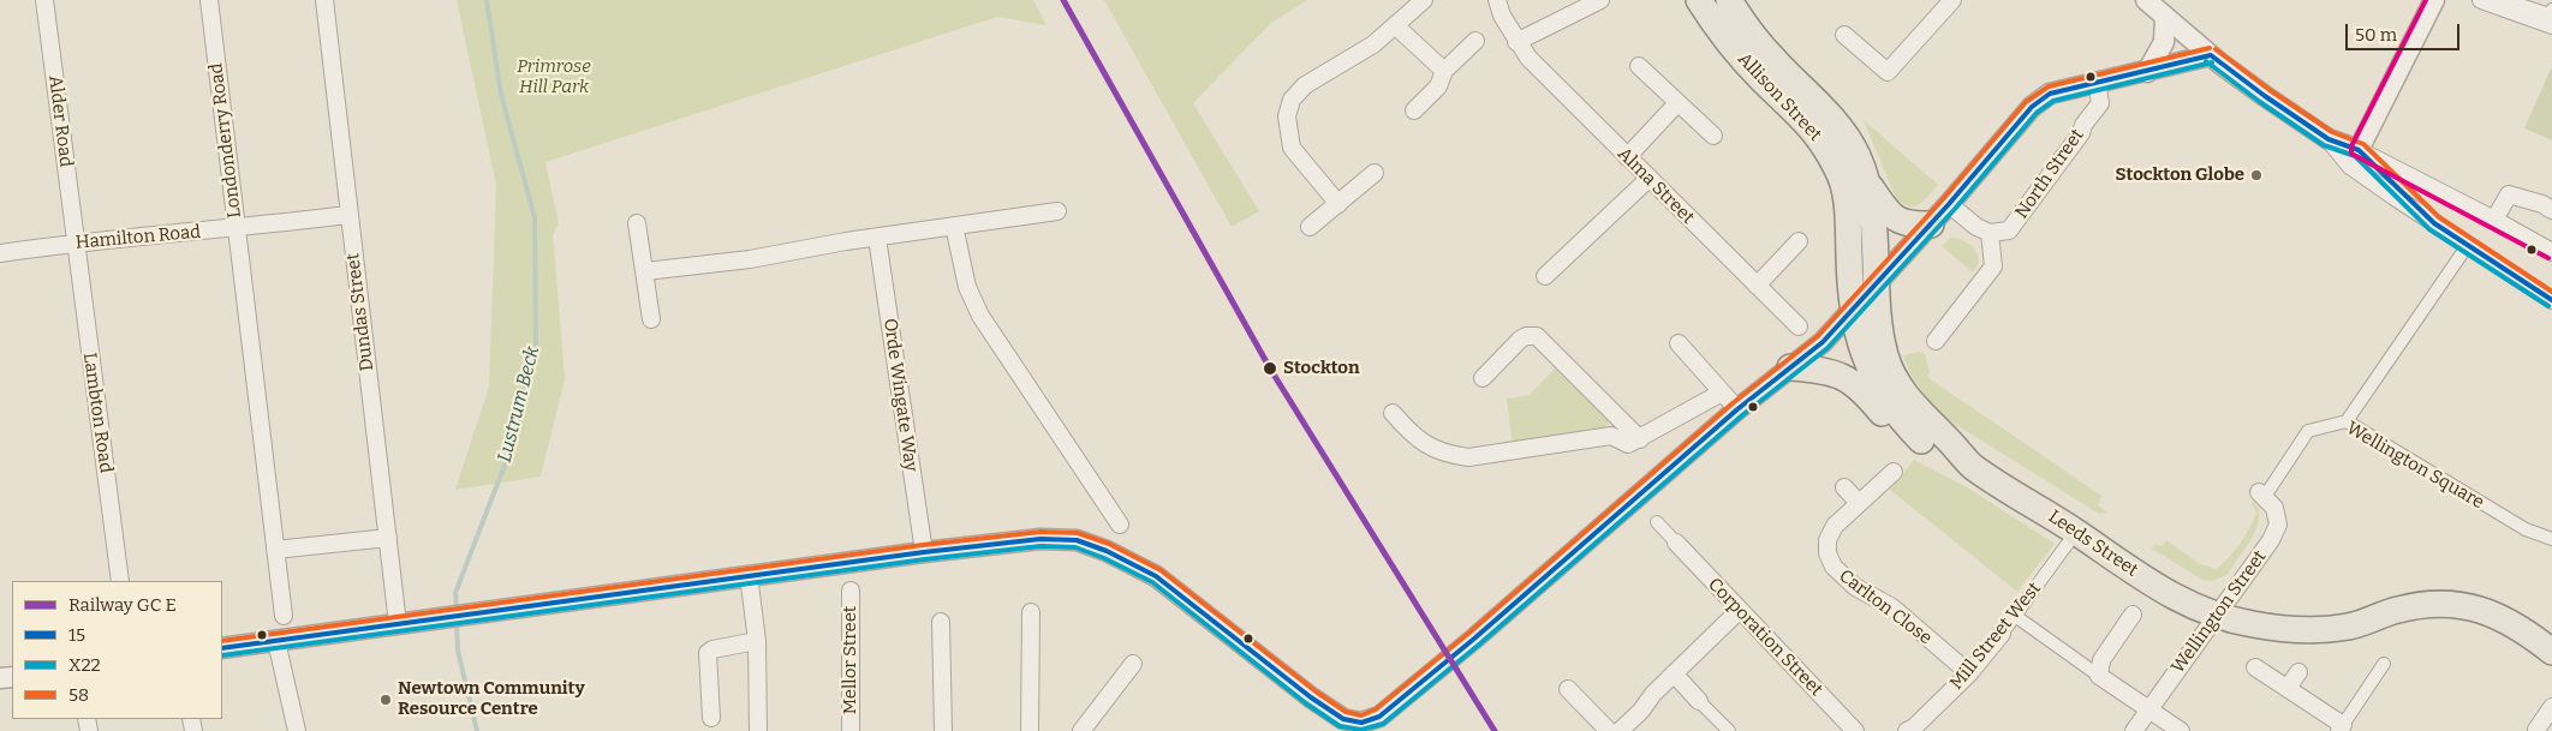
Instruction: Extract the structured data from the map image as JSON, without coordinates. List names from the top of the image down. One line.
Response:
{"streets":{"main road":["Allison Street","Leeds Street"],"street":["Alder Road","Londonderry Road","North Street","Alma Street","Hamilton Road","Dundas Street","Orde Wingate Way","Lambton Road","Wellington Square","Carlton Close","Wellington Street","Mill Street West","Corporation Street","Mellor Street"]},"crossings":[["Allison Street","Leeds Street"],["Alder Road","Hamilton Road"],["Alder Road","Lambton Road"],["Londonderry Road","Hamilton Road"],["Hamilton Road","Dundas Street"],["Hamilton Road","Lambton Road"],["Wellington Square","Wellington Street"],["Leeds Street","Wellington Street"],["Leeds Street","Mill Street West"],["Carlton Close","Mill Street West"]],"water":["Lustrum Beck"],"parks":["Primrose Hill Park"],"places":["Stockton Globe","Stockton","Newtown Community Resource Centre"],"lines":["transit line 58","transit line 15","transit line X22"],"legend":["Railway GC E","15","X22","58"],"scale_bar":"50 m"}
